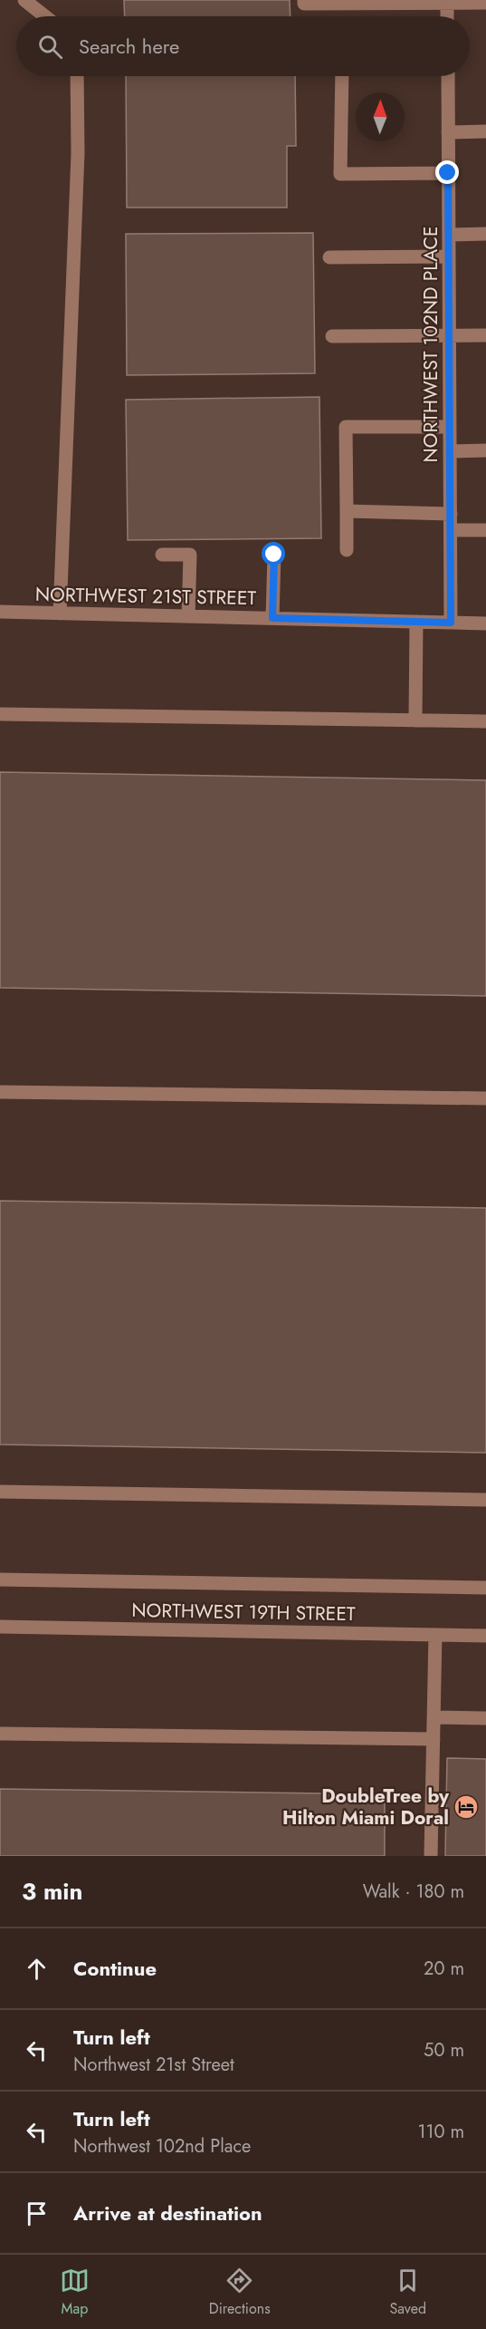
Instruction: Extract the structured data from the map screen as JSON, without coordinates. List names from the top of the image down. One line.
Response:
{"streets":{"street":["NORTHWEST 102ND PLACE","NORTHWEST 21ST STREET","NORTHWEST 19TH STREET"]},"crossings":[["NORTHWEST 102ND PLACE","NORTHWEST 21ST STREET"]],"places":{"hotel":["DoubleTree by Hilton Miami Doral"]},"north":"top","page":{"search":"Search here","heading":["3 min","Walk · 180 m"],"list":[["Continue","20 m"],["Turn left","Northwest 21st Street","50 m"],["Turn left","Northwest 102nd Place","110 m"],"Arrive at destination"],"nav":["Map","Directions","Saved"]}}
